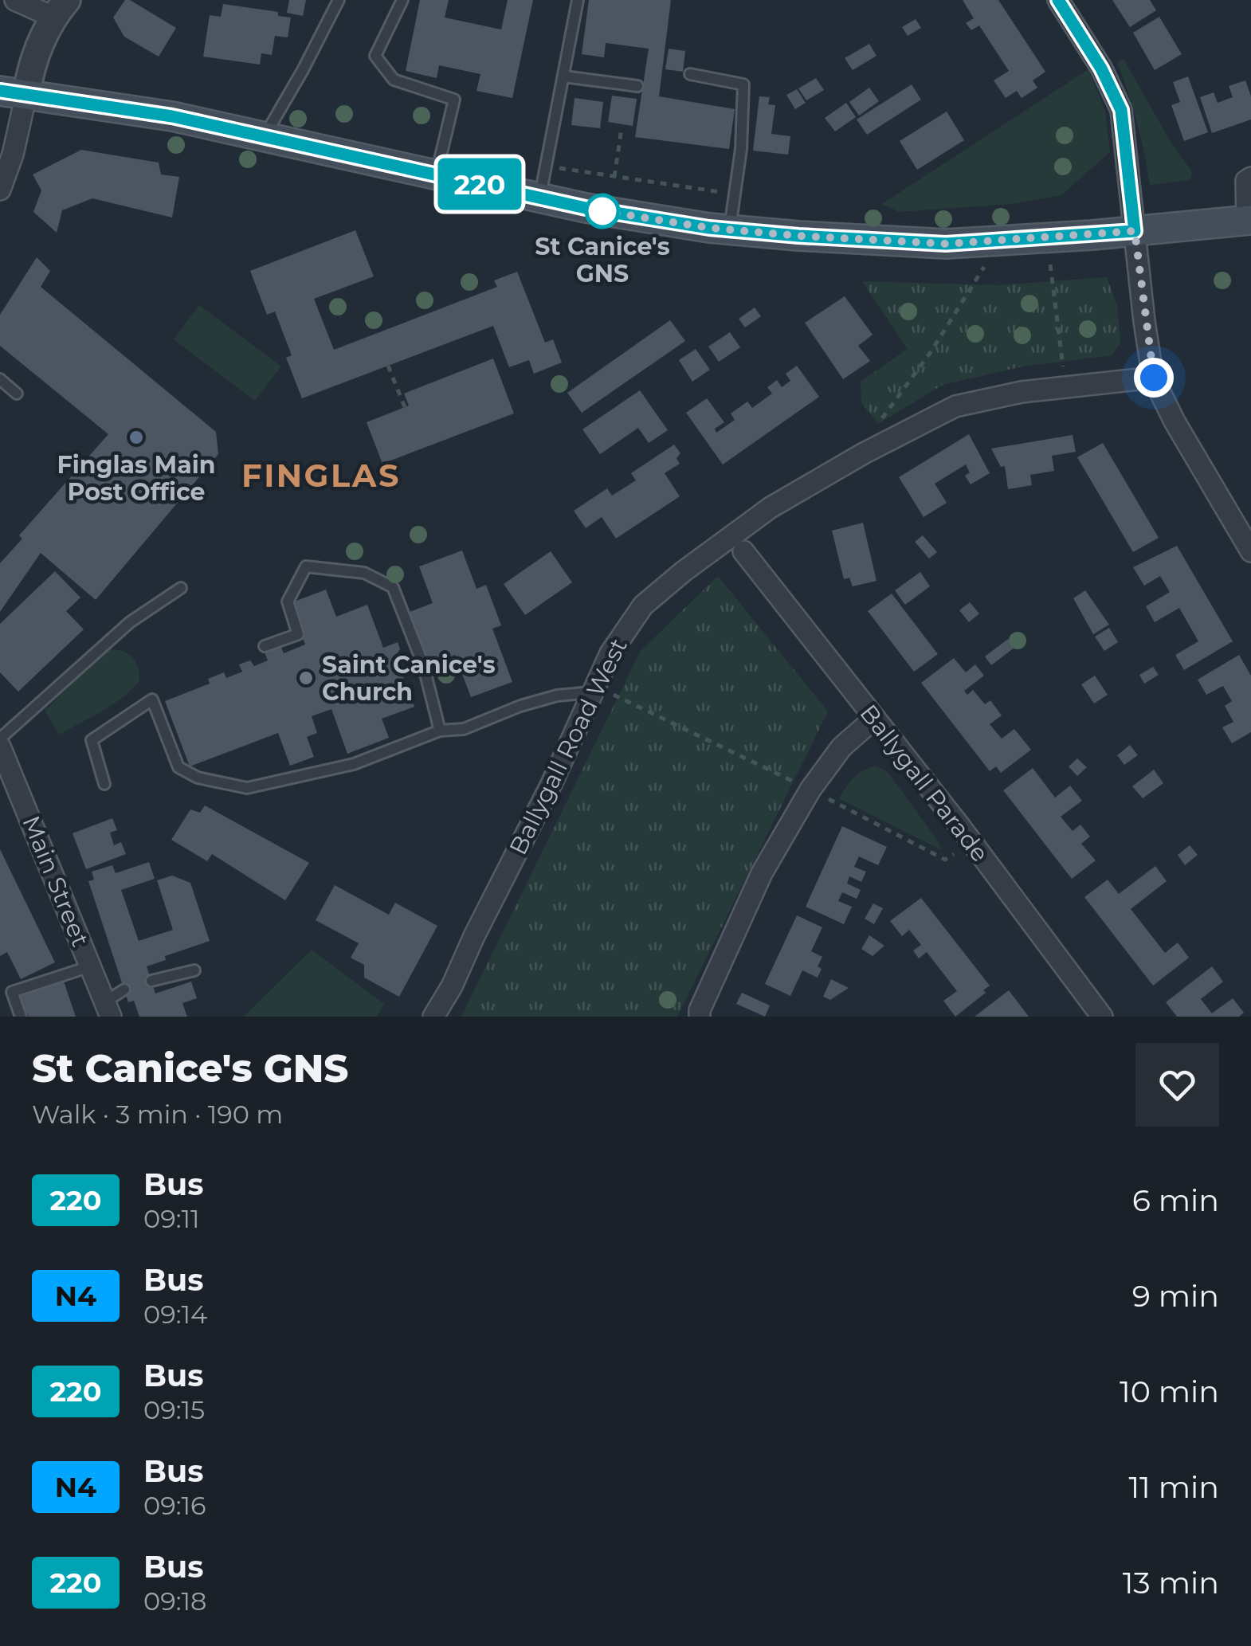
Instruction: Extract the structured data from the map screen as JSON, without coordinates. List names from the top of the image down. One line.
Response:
{"streets":{"street":["Ballygall Road West","Ballygall Parade","Main Street"]},"districts":["FINGLAS"],"places":["St Canice's GNS","Finglas Main Post Office","Saint Canice's Church"],"lines":["bus line 220"],"page":{"on_map":"220","heading":["St Canice's GNS","Walk · 3 min · 190 m"],"list":[{"mark":"220","name":"Bus","note":"09:11","value":"6 min"},{"mark":"N4","name":"Bus","note":"09:14","value":"9 min"},{"mark":"220","name":"Bus","note":"09:15","value":"10 min"},{"mark":"N4","name":"Bus","note":"09:16","value":"11 min"},{"mark":"220","name":"Bus","note":"09:18","value":"13 min"}]}}
